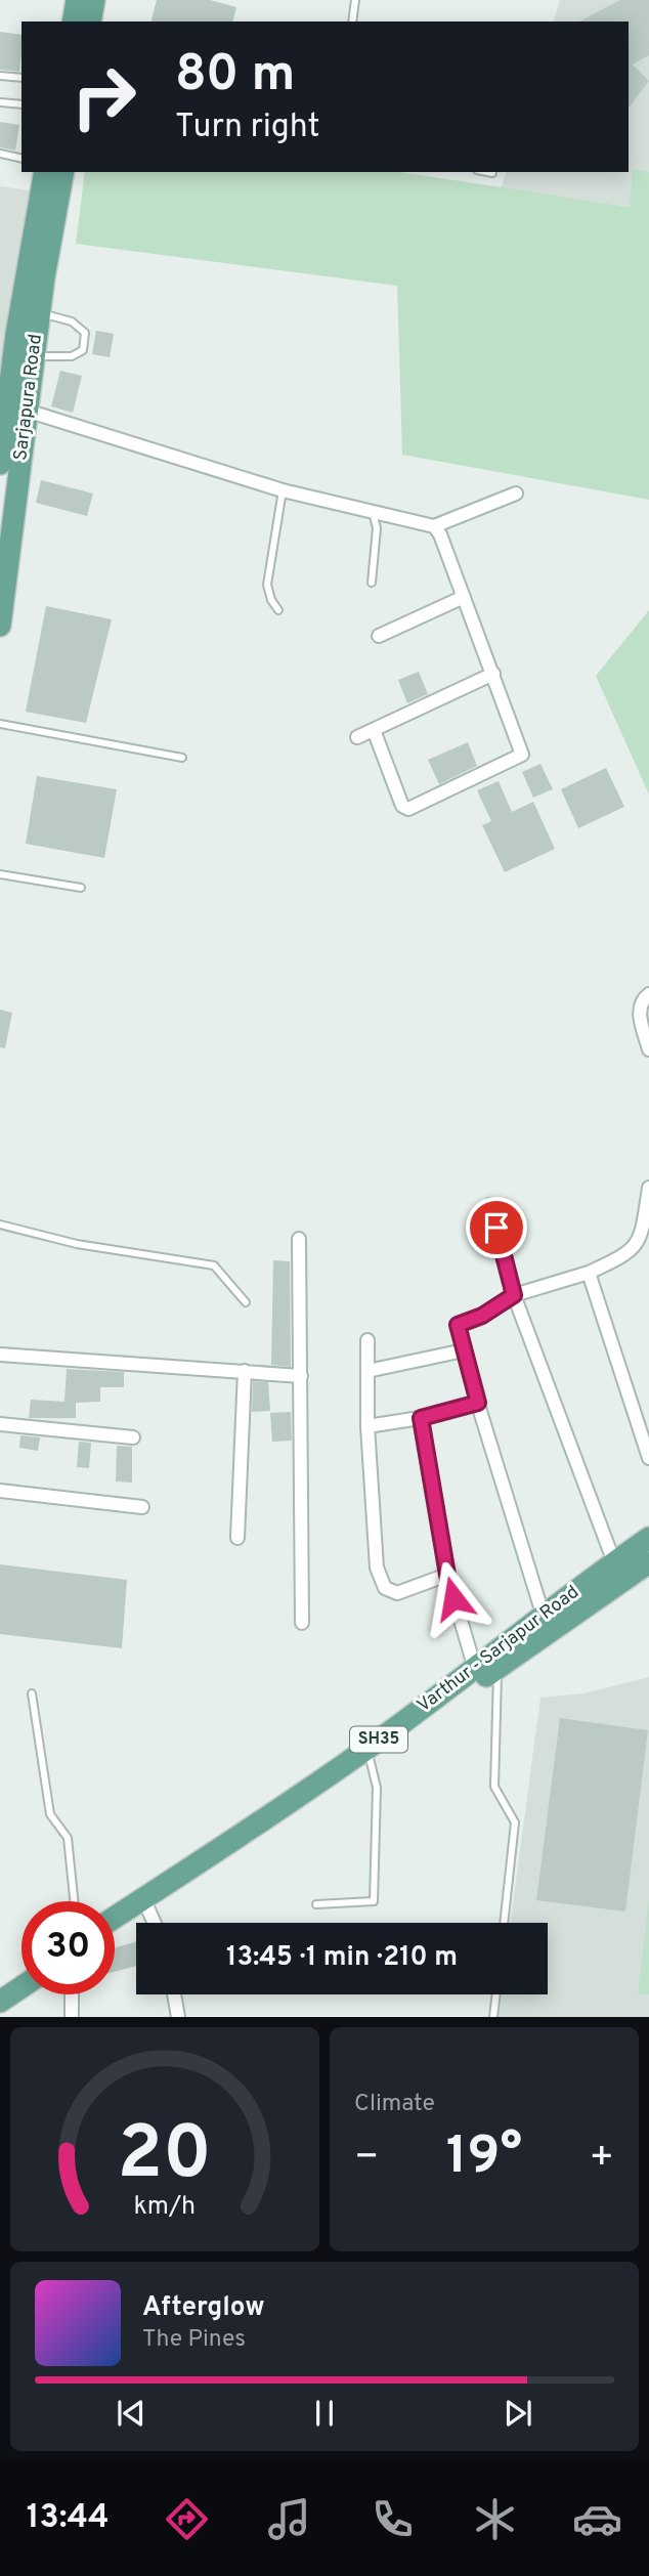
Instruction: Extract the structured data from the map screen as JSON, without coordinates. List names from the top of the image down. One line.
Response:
{"streets":{"main road":["Sarjapura Road","Varthur - Sarjapur Road","SH35"]},"page":{"turn":["80 m","Turn right"],"limit":"30","trip":"13:45 · 1 min · 210 m","tile":"Climate","heat":["−","19°","+"],"song":["Afterglow","The Pines"],"tabs":"13:44","gauge":["20","km/h"]}}
